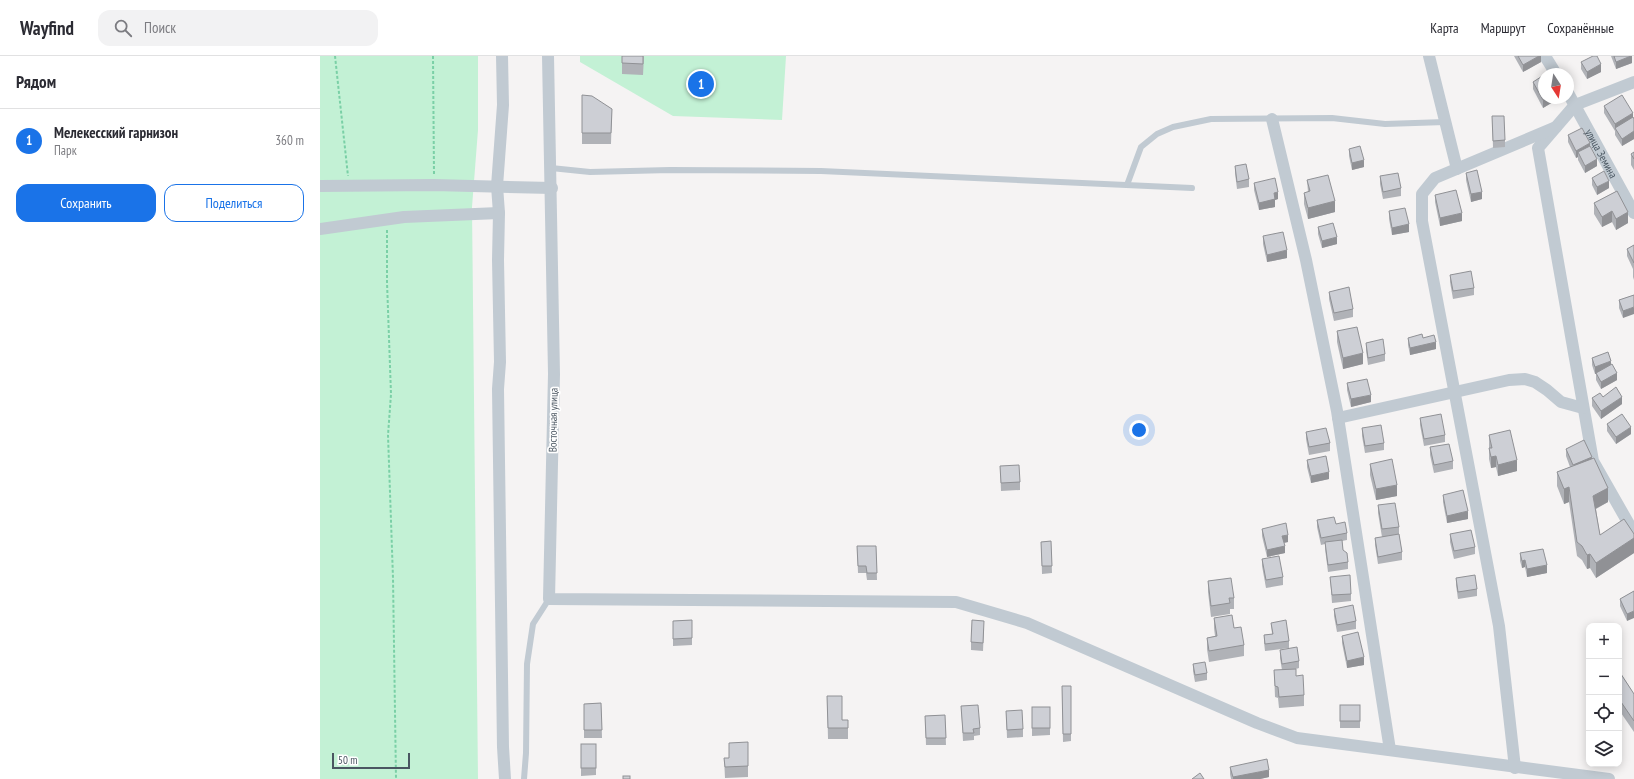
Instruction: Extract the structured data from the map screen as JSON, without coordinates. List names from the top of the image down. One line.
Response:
{"streets":{"street":["улица Земина","Восточная улица"]},"scale_bar":"50 m","north":"bottom","page":{"header":"Wayfind","search":"Поиск","nav":["Карта","Маршрут","Сохранённые"],"heading":"Рядом","pins":"1","list":[{"mark":"1","name":"Мелекесский гарнизон","note":"Парк","value":"360 m"}],"buttons":["Сохранить","Поделиться"],"map_buttons":["+","−"],"scale":"50 m"}}
